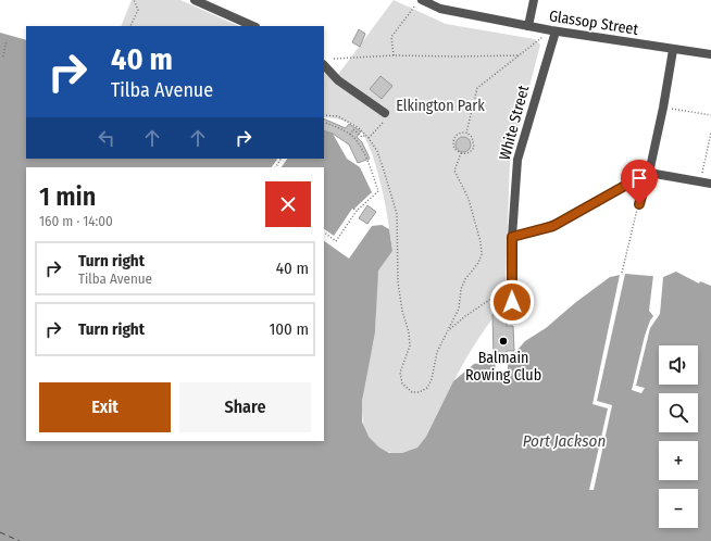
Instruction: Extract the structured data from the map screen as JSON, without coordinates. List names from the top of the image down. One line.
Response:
{"streets":{"street":["Glassop Street","White Street"]},"crossings":[["Glassop Street","White Street"]],"water":["Port Jackson"],"parks":["Elkington Park"],"places":["Balmain Rowing Club"],"page":{"turn":["40 m","Tilba Avenue"],"heading":["1 min","160 m · 14:00"],"list":[{"name":"Turn right","note":"Tilba Avenue","value":"40 m"},{"name":"Turn right","value":"100 m"}],"map_buttons":["+","−"],"buttons":["Exit","Share"]}}
